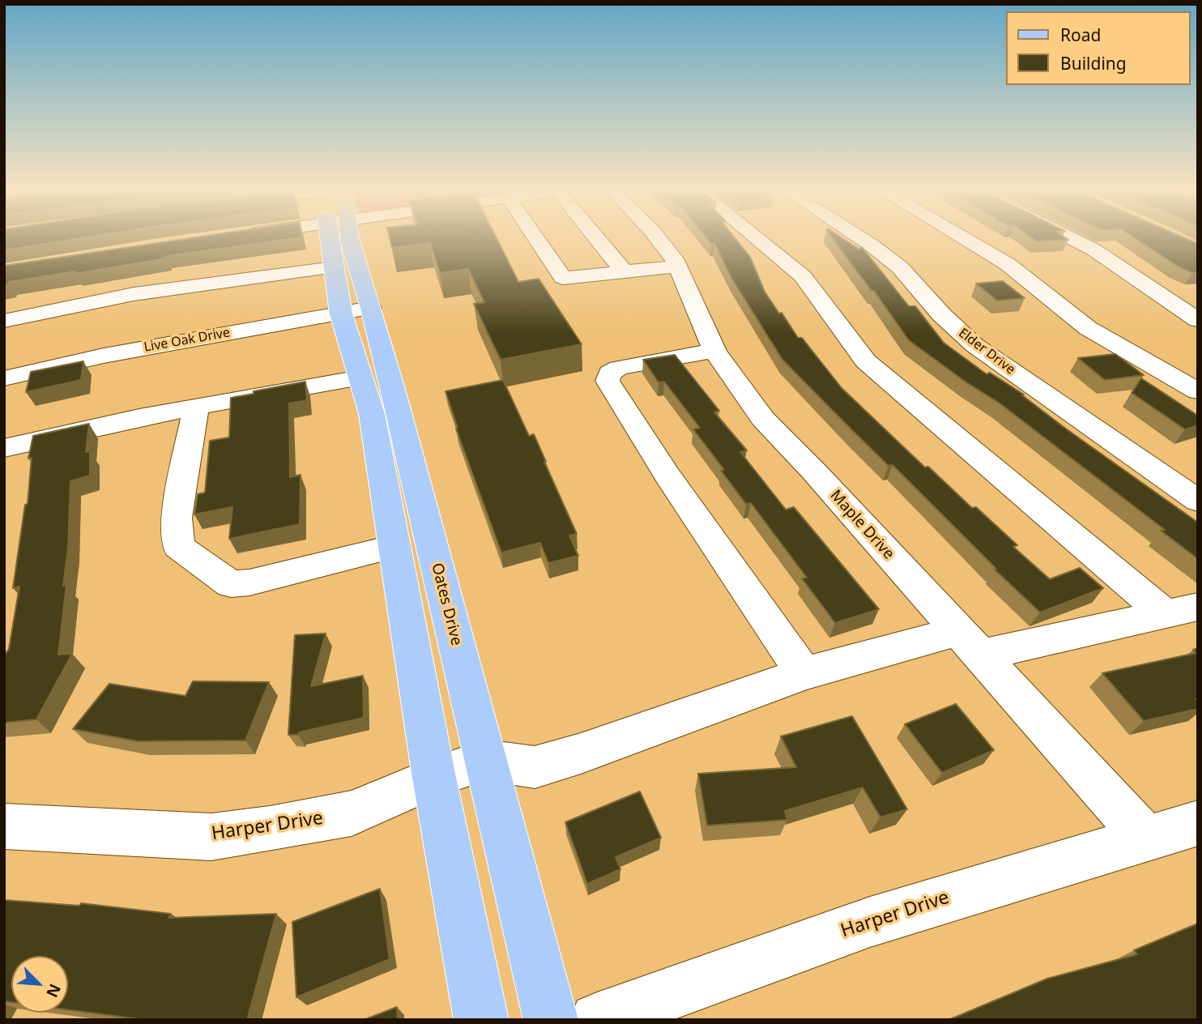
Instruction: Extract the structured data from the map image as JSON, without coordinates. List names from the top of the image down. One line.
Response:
{"streets":{"main road":["Oates Drive"],"street":["Live Oak Drive","Elder Drive","Maple Drive","Harper Drive"]},"crossings":[["Live Oak Drive","Oates Drive"],["Maple Drive","Harper Drive"],["Oates Drive","Harper Drive"]],"legend":["Road","Building"],"north":"bottom right"}
